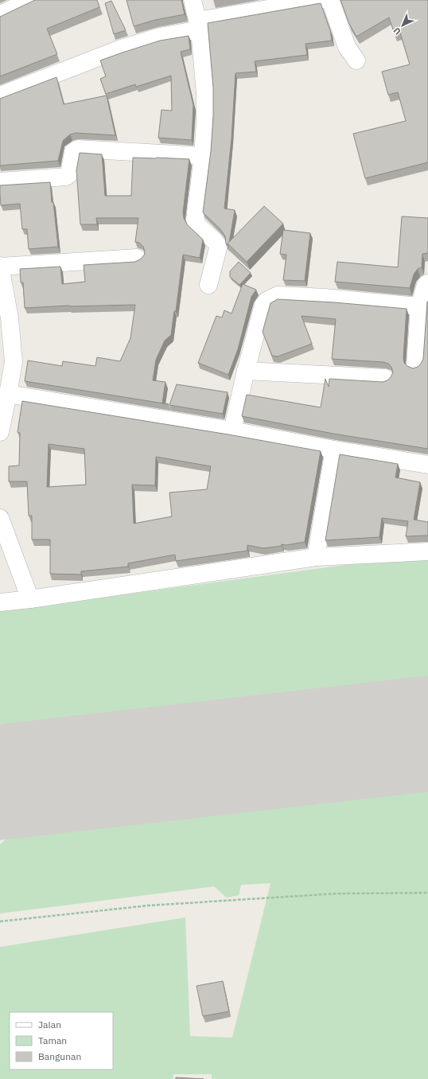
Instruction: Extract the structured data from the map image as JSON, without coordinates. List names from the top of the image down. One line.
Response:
{"legend":["Jalan","Taman","Bangunan"],"north":"bottom left"}
